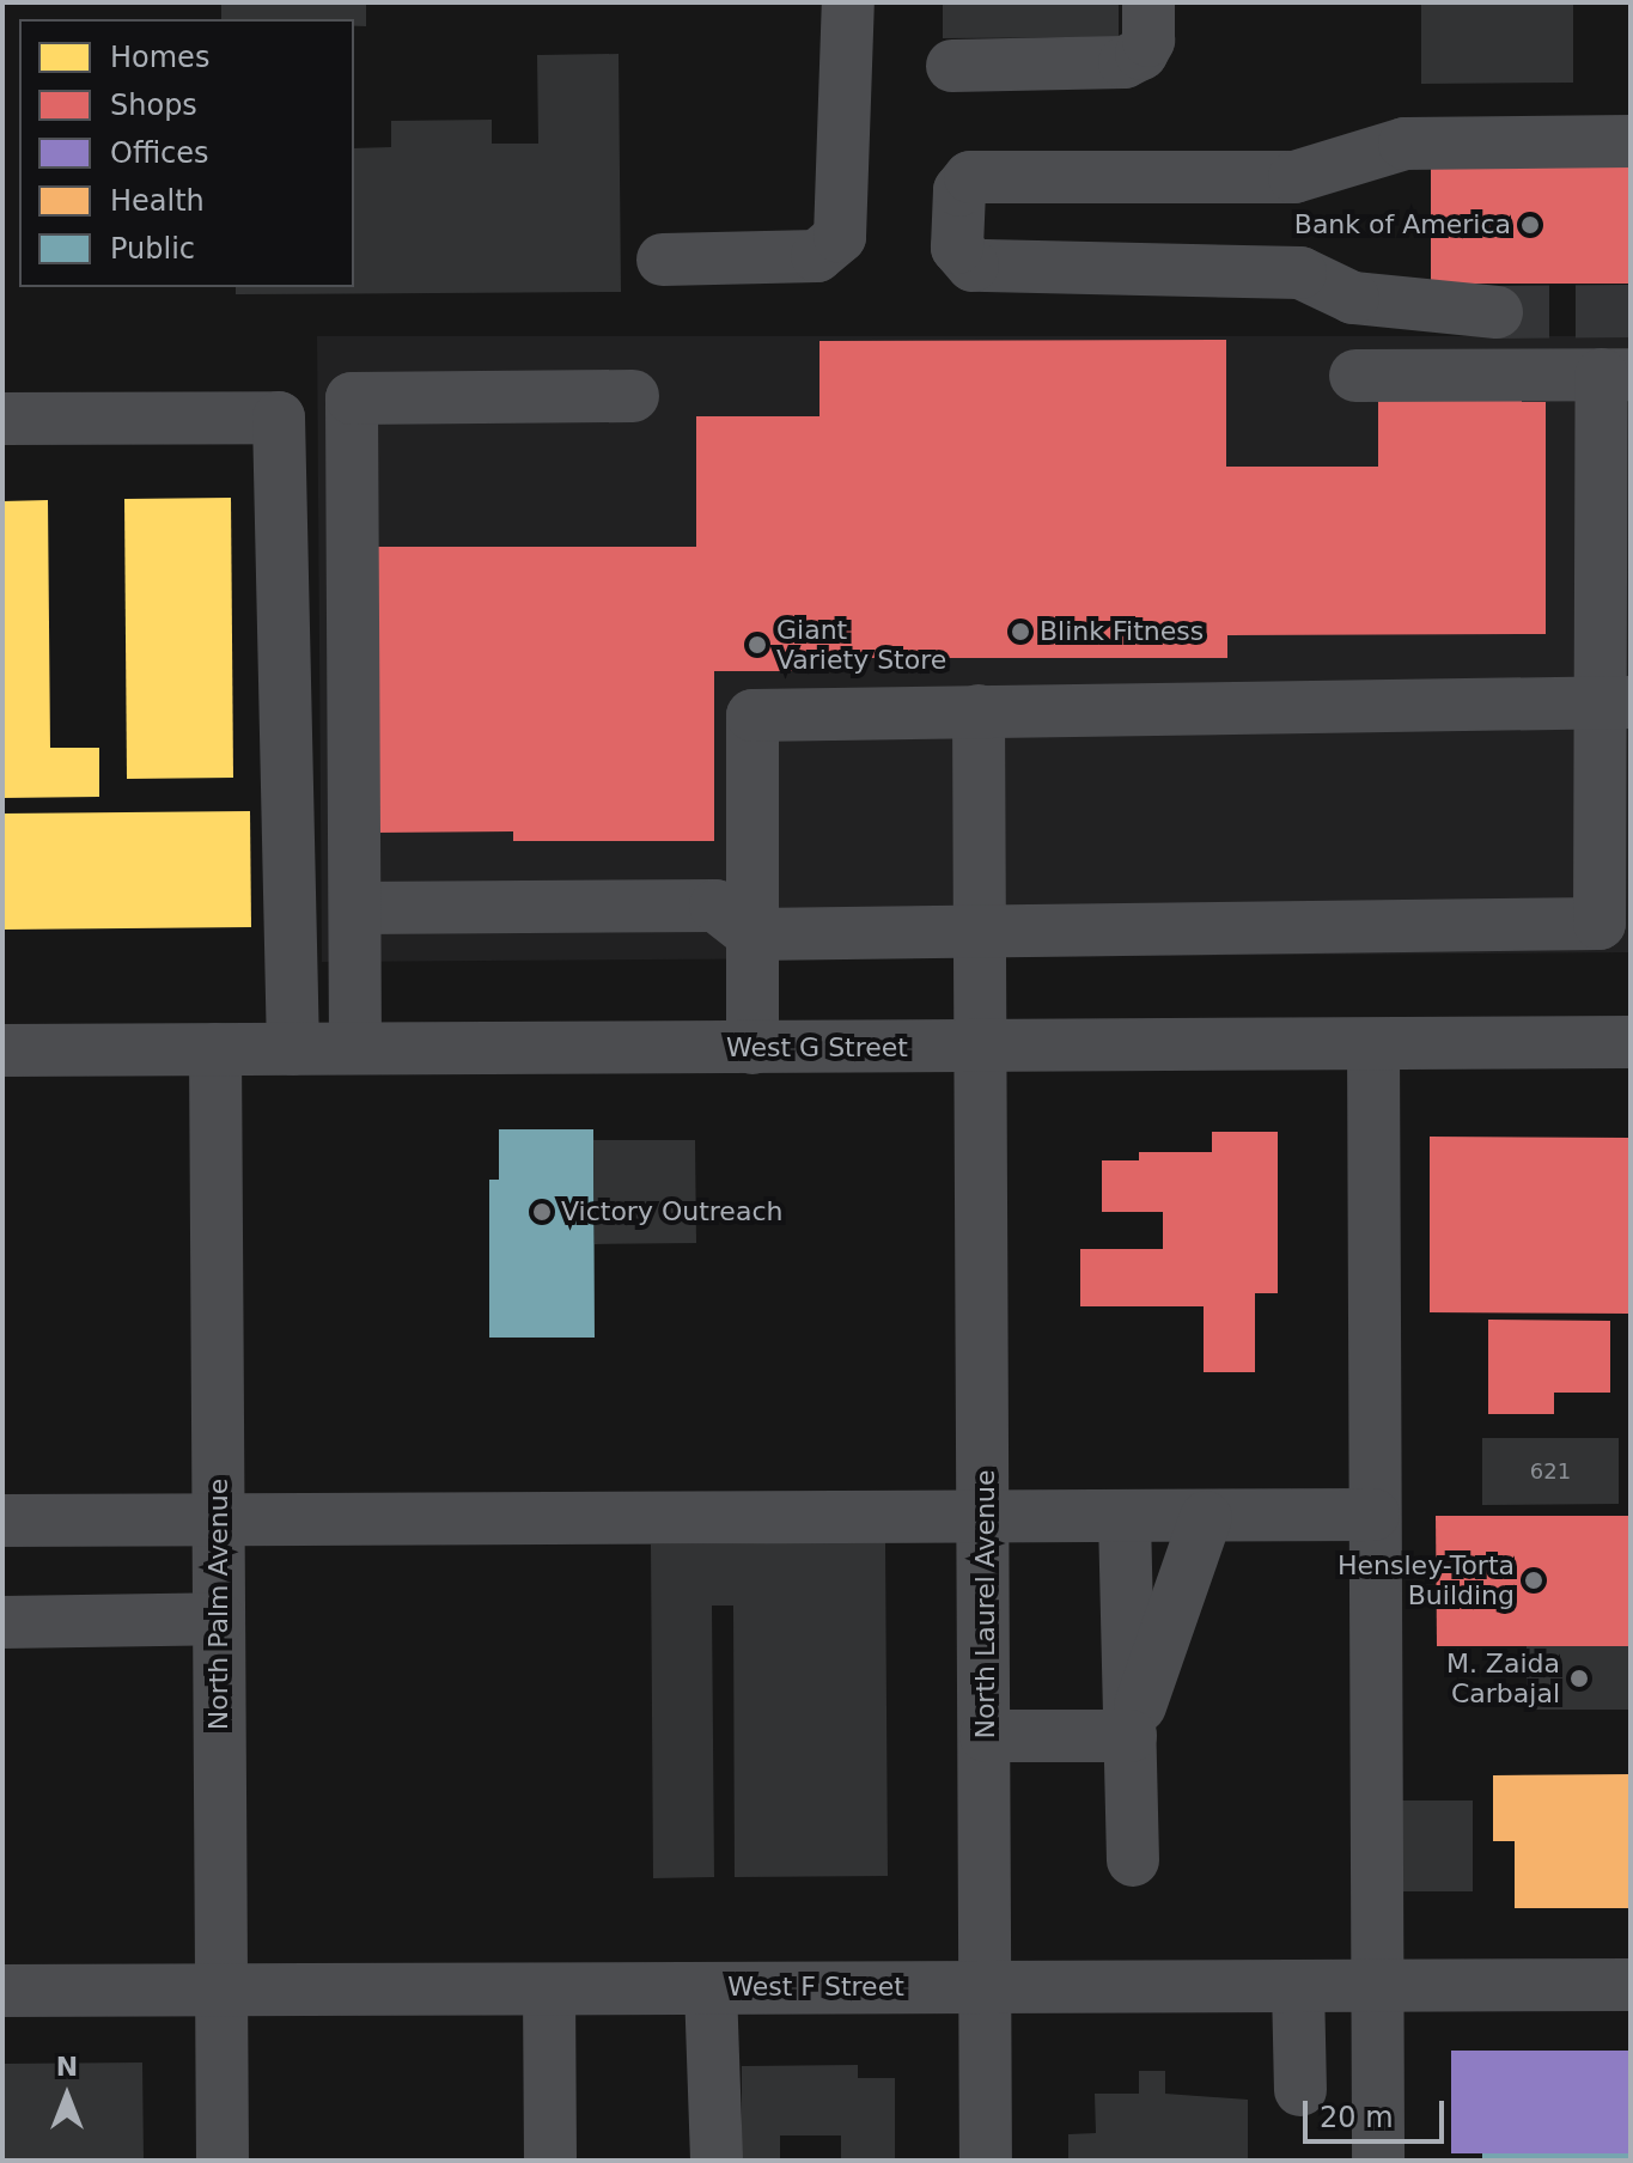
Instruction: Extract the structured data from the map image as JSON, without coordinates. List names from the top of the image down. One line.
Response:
{"streets":{"street":["West G Street","North Palm Avenue","North Laurel Avenue","West F Street"]},"crossings":[["West G Street","North Palm Avenue"],["West G Street","North Laurel Avenue"],["North Palm Avenue","West F Street"],["North Laurel Avenue","West F Street"]],"places":["Bank of America","Blink Fitness","Giant Variety Store","Victory Outreach","Hensley-Torta Building","M. Zaida Carbajal"],"house_numbers":["621"],"legend":["Homes","Shops","Offices","Health","Public"],"scale_bar":"20 m","north":"top"}
